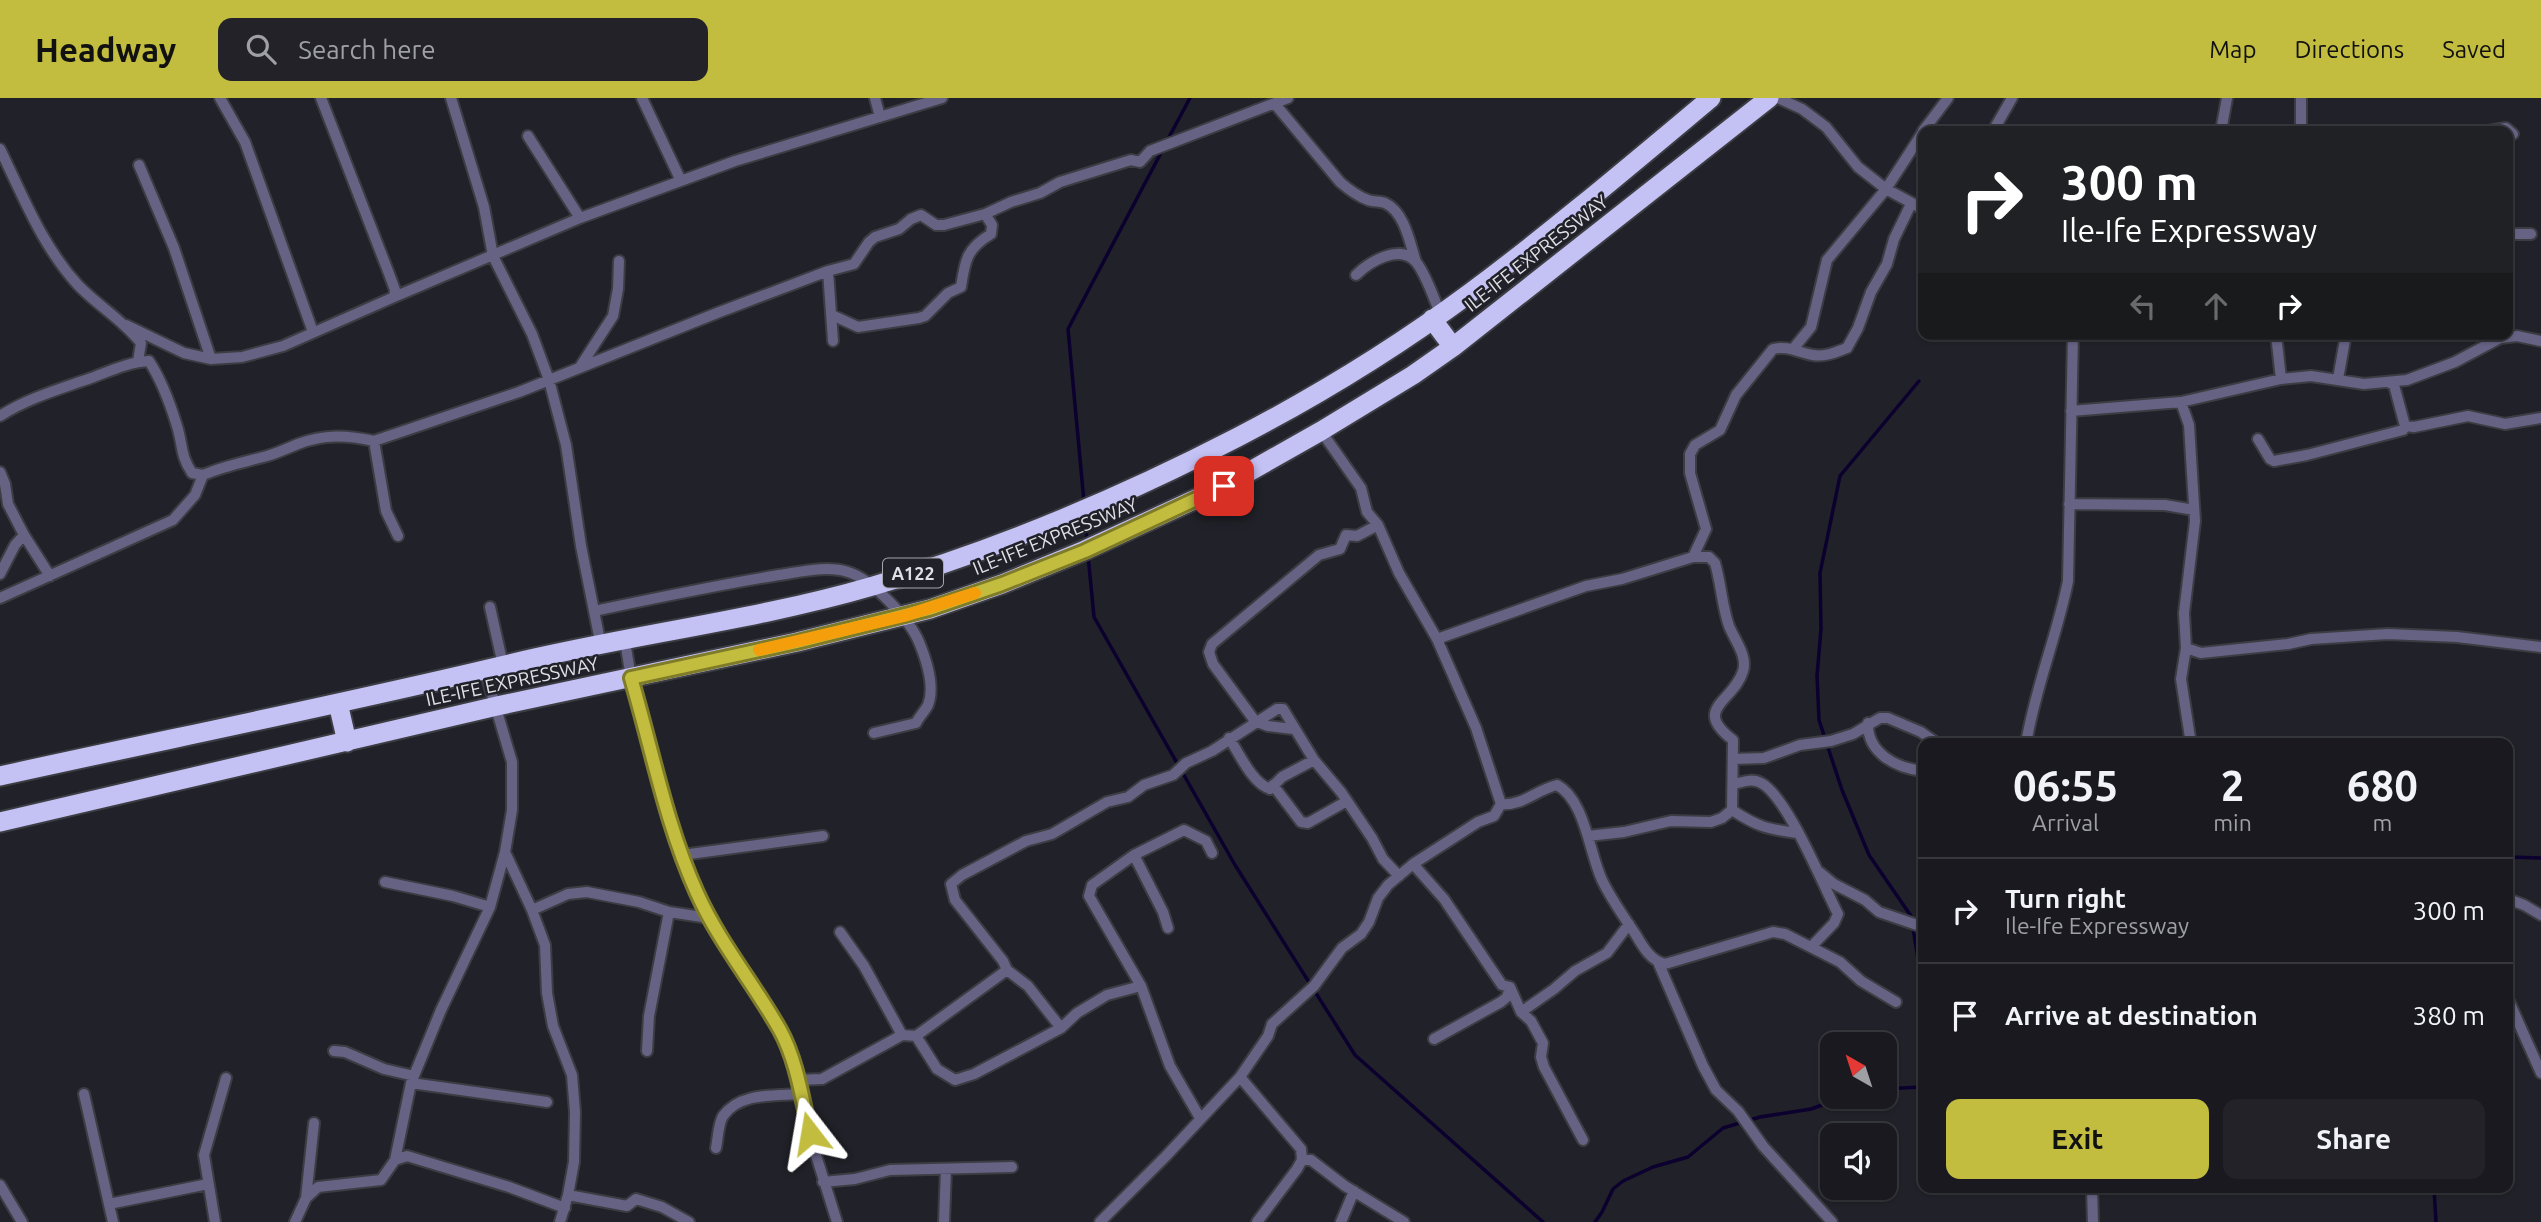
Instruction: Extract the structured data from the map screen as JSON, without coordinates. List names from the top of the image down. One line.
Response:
{"streets":{"highway":["ILE-IFE EXPRESSWAY","A122"]},"north":"top left","page":{"header":"Headway","search":"Search here","nav":["Map","Directions","Saved"],"turn":["300 m","Ile-Ife Expressway"],"eta":["06:55","Arrival","2","min","680","m"],"list":[{"name":"Turn right","note":"Ile-Ife Expressway","value":"300 m"},{"name":"Arrive at destination","value":"380 m"}],"buttons":["Exit","Share"]}}
